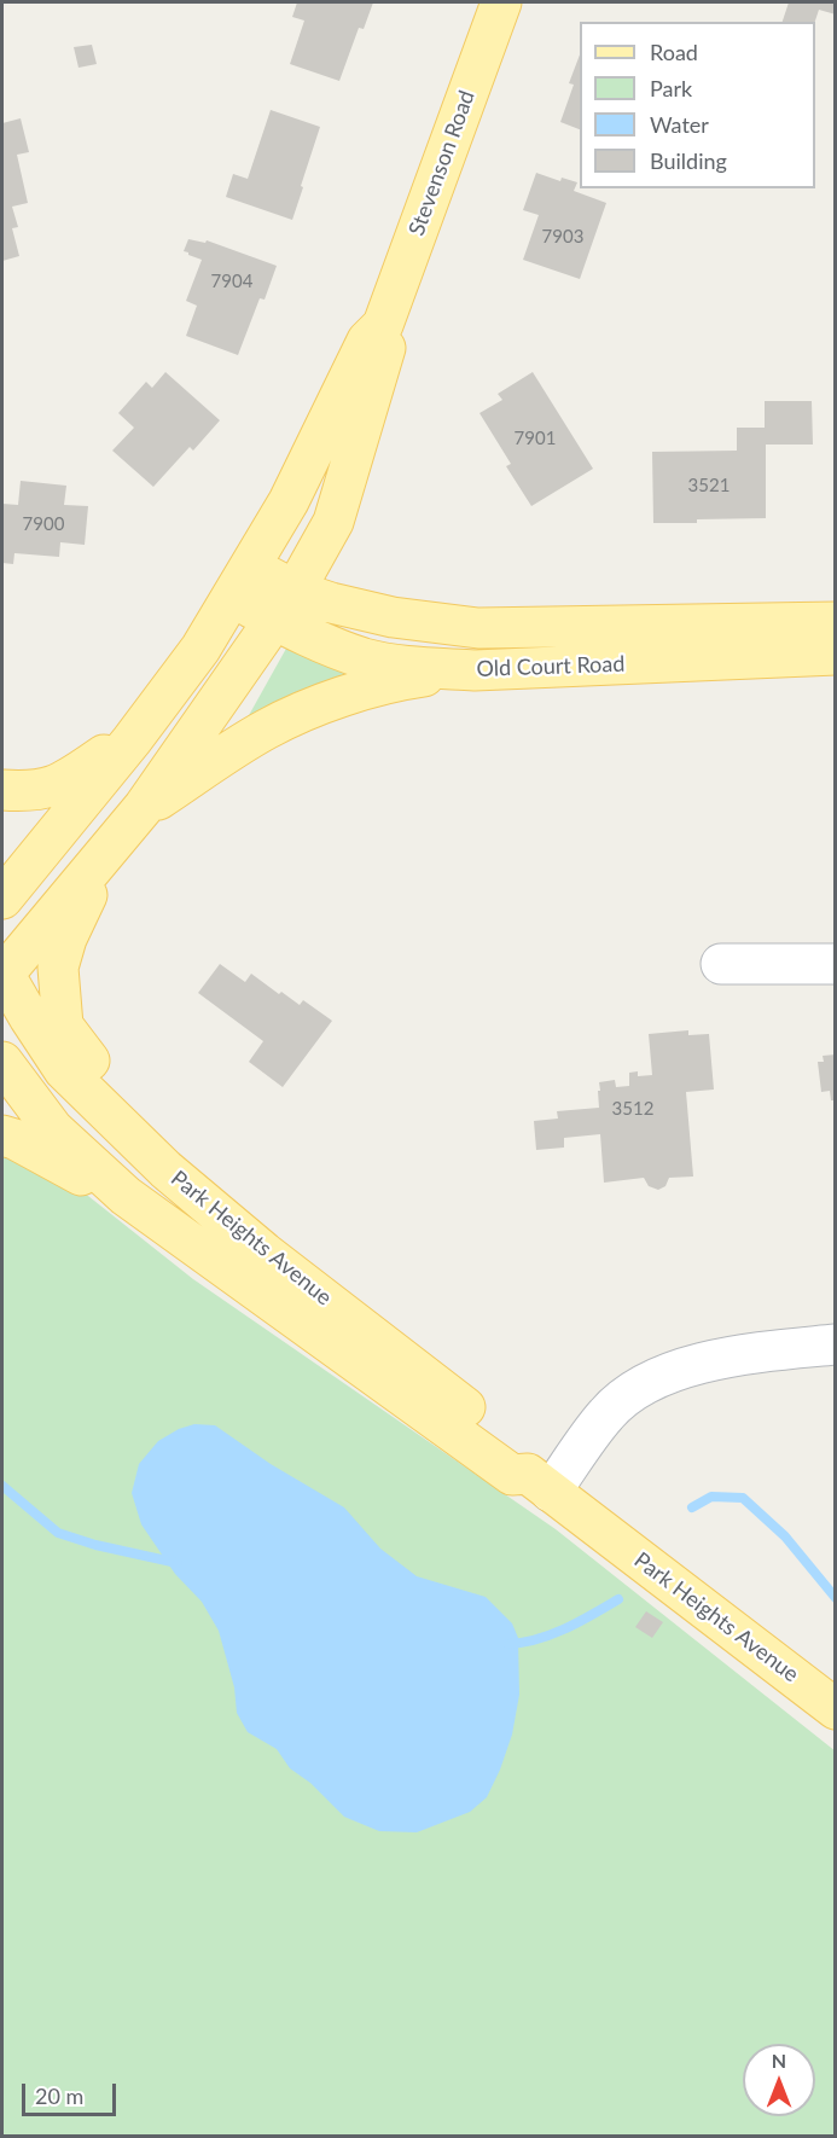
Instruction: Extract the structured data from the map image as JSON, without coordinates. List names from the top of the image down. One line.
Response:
{"streets":{"main road":["Stevenson Road","Old Court Road","Park Heights Avenue"]},"crossings":[["Stevenson Road","Old Court Road"]],"house_numbers":["7903","7904","7901","3521","7900","3512"],"legend":["Road","Park","Water","Building"],"scale_bar":"20 m","north":"top"}
